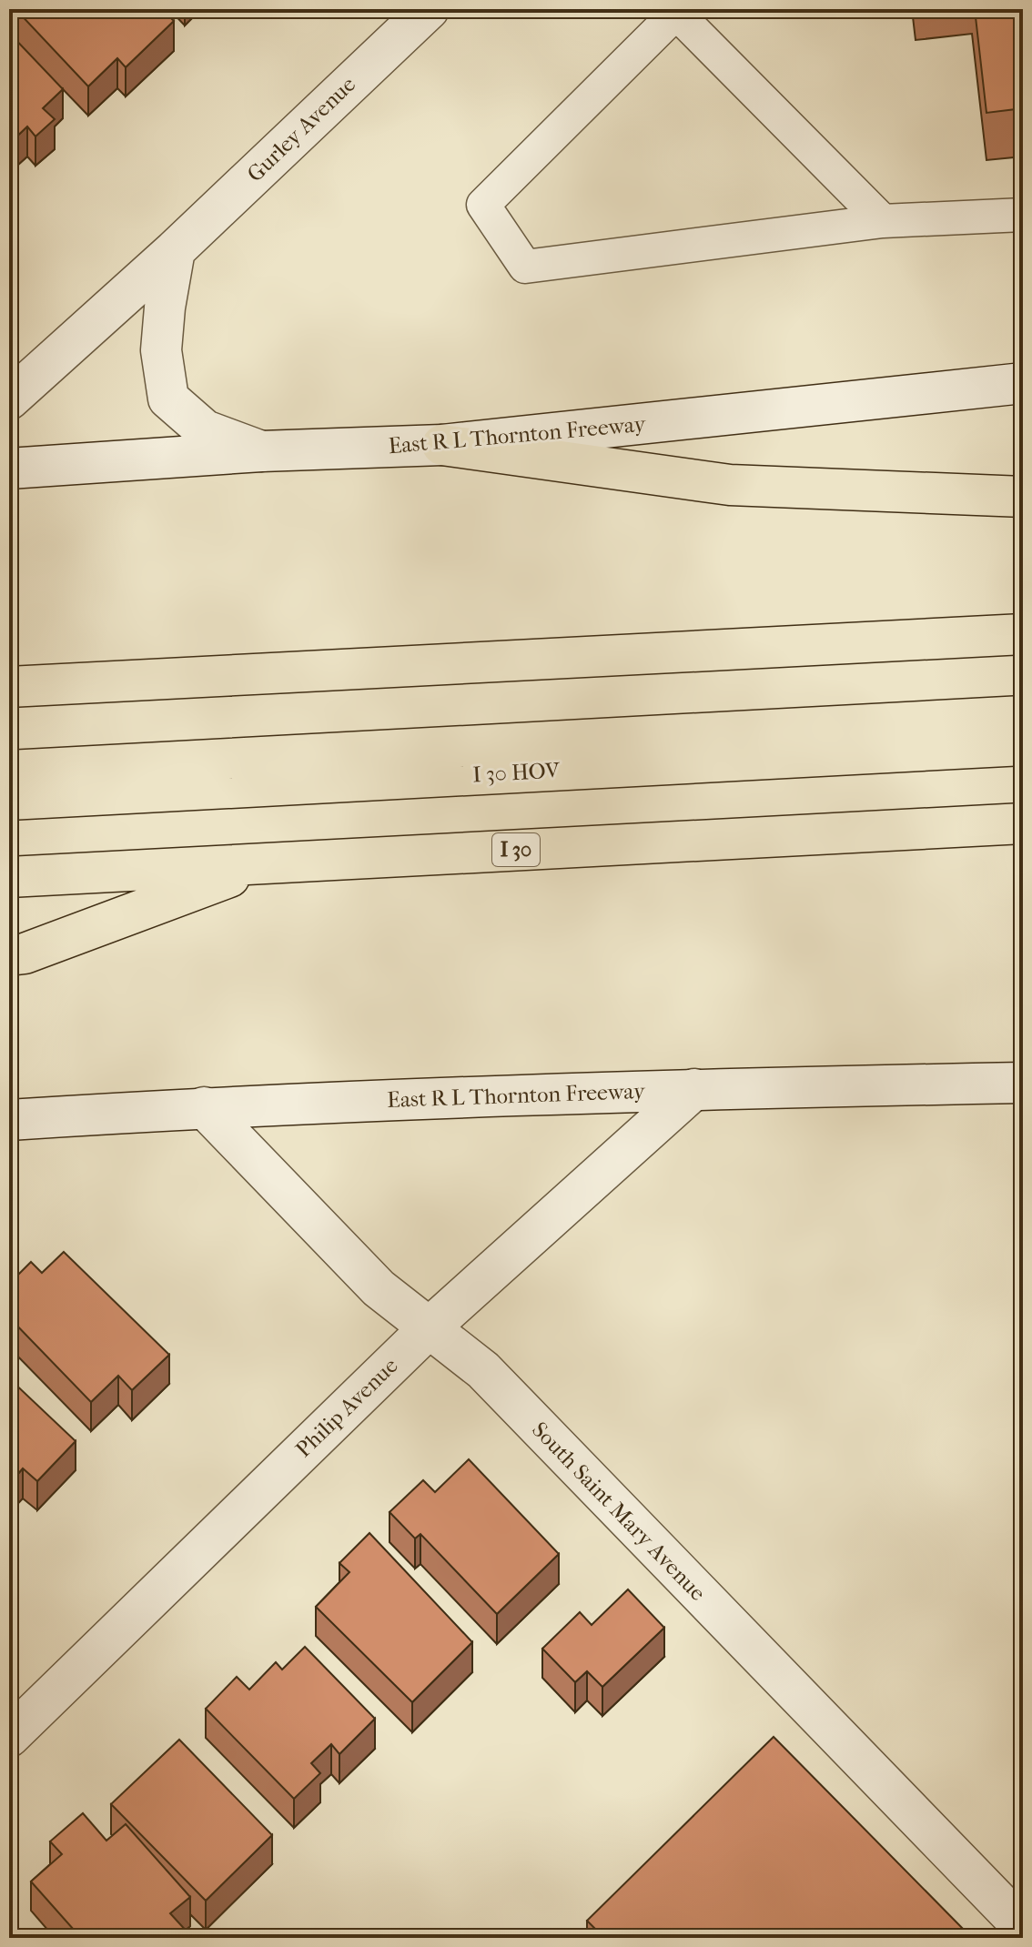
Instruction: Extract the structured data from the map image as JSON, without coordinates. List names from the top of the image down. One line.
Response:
{"streets":{"highway":["I 30 HOV","I 30"],"street":["Gurley Avenue","East R L Thornton Freeway","Philip Avenue","South Saint Mary Avenue"]},"crossings":[["East R L Thornton Freeway","Philip Avenue"],["East R L Thornton Freeway","South Saint Mary Avenue"],["Philip Avenue","South Saint Mary Avenue"]]}
